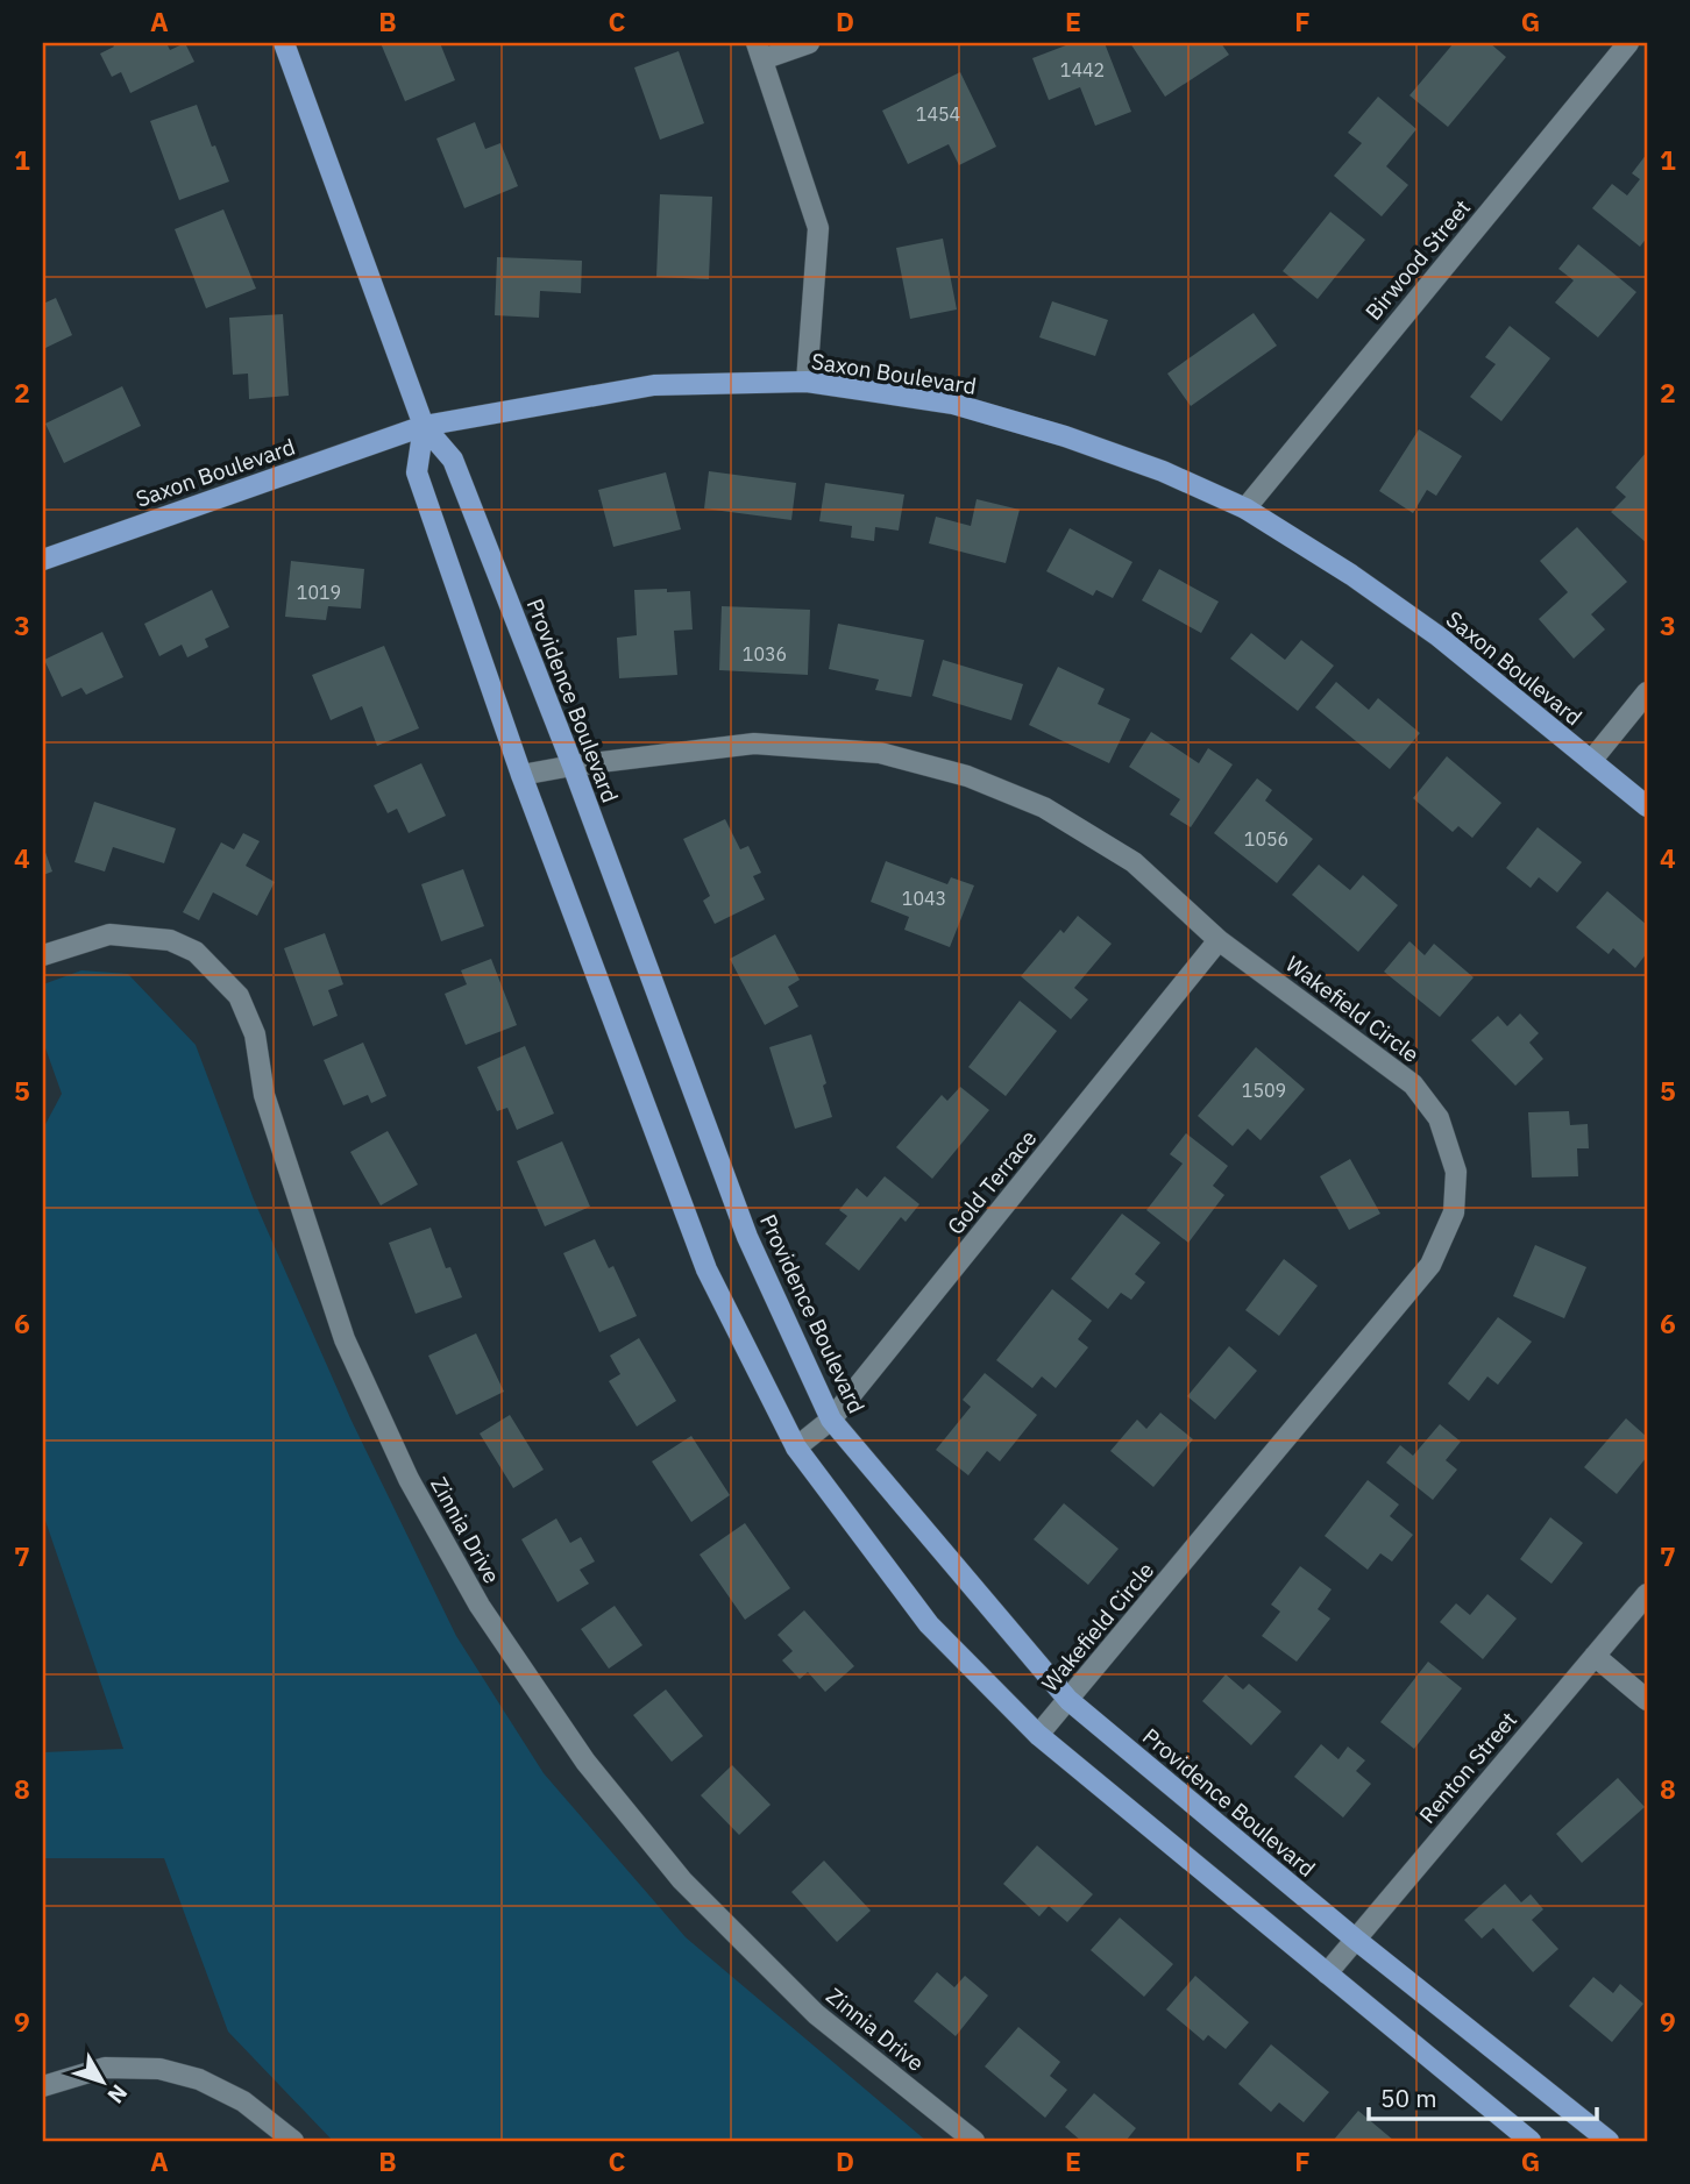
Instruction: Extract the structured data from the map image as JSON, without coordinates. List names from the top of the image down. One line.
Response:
{"streets":{"main road":["Saxon Boulevard","Providence Boulevard"],"street":["Birwood Street","Wakefield Circle","Gold Terrace","Zinnia Drive","Renton Street"]},"crossings":[["Birwood Street","Saxon Boulevard"],["Saxon Boulevard","Providence Boulevard"],["Providence Boulevard","Wakefield Circle"],["Providence Boulevard","Gold Terrace"],["Providence Boulevard","Renton Street"],["Wakefield Circle","Gold Terrace"]],"house_numbers":["1442","1454","1019","1036","1056","1043","1509"],"scale_bar":"50 m","north":"bottom right","grid":{"columns":["A","B","C","D","E","F","G"],"rows":["1","2","3","4","5","6","7","8","9"]}}
